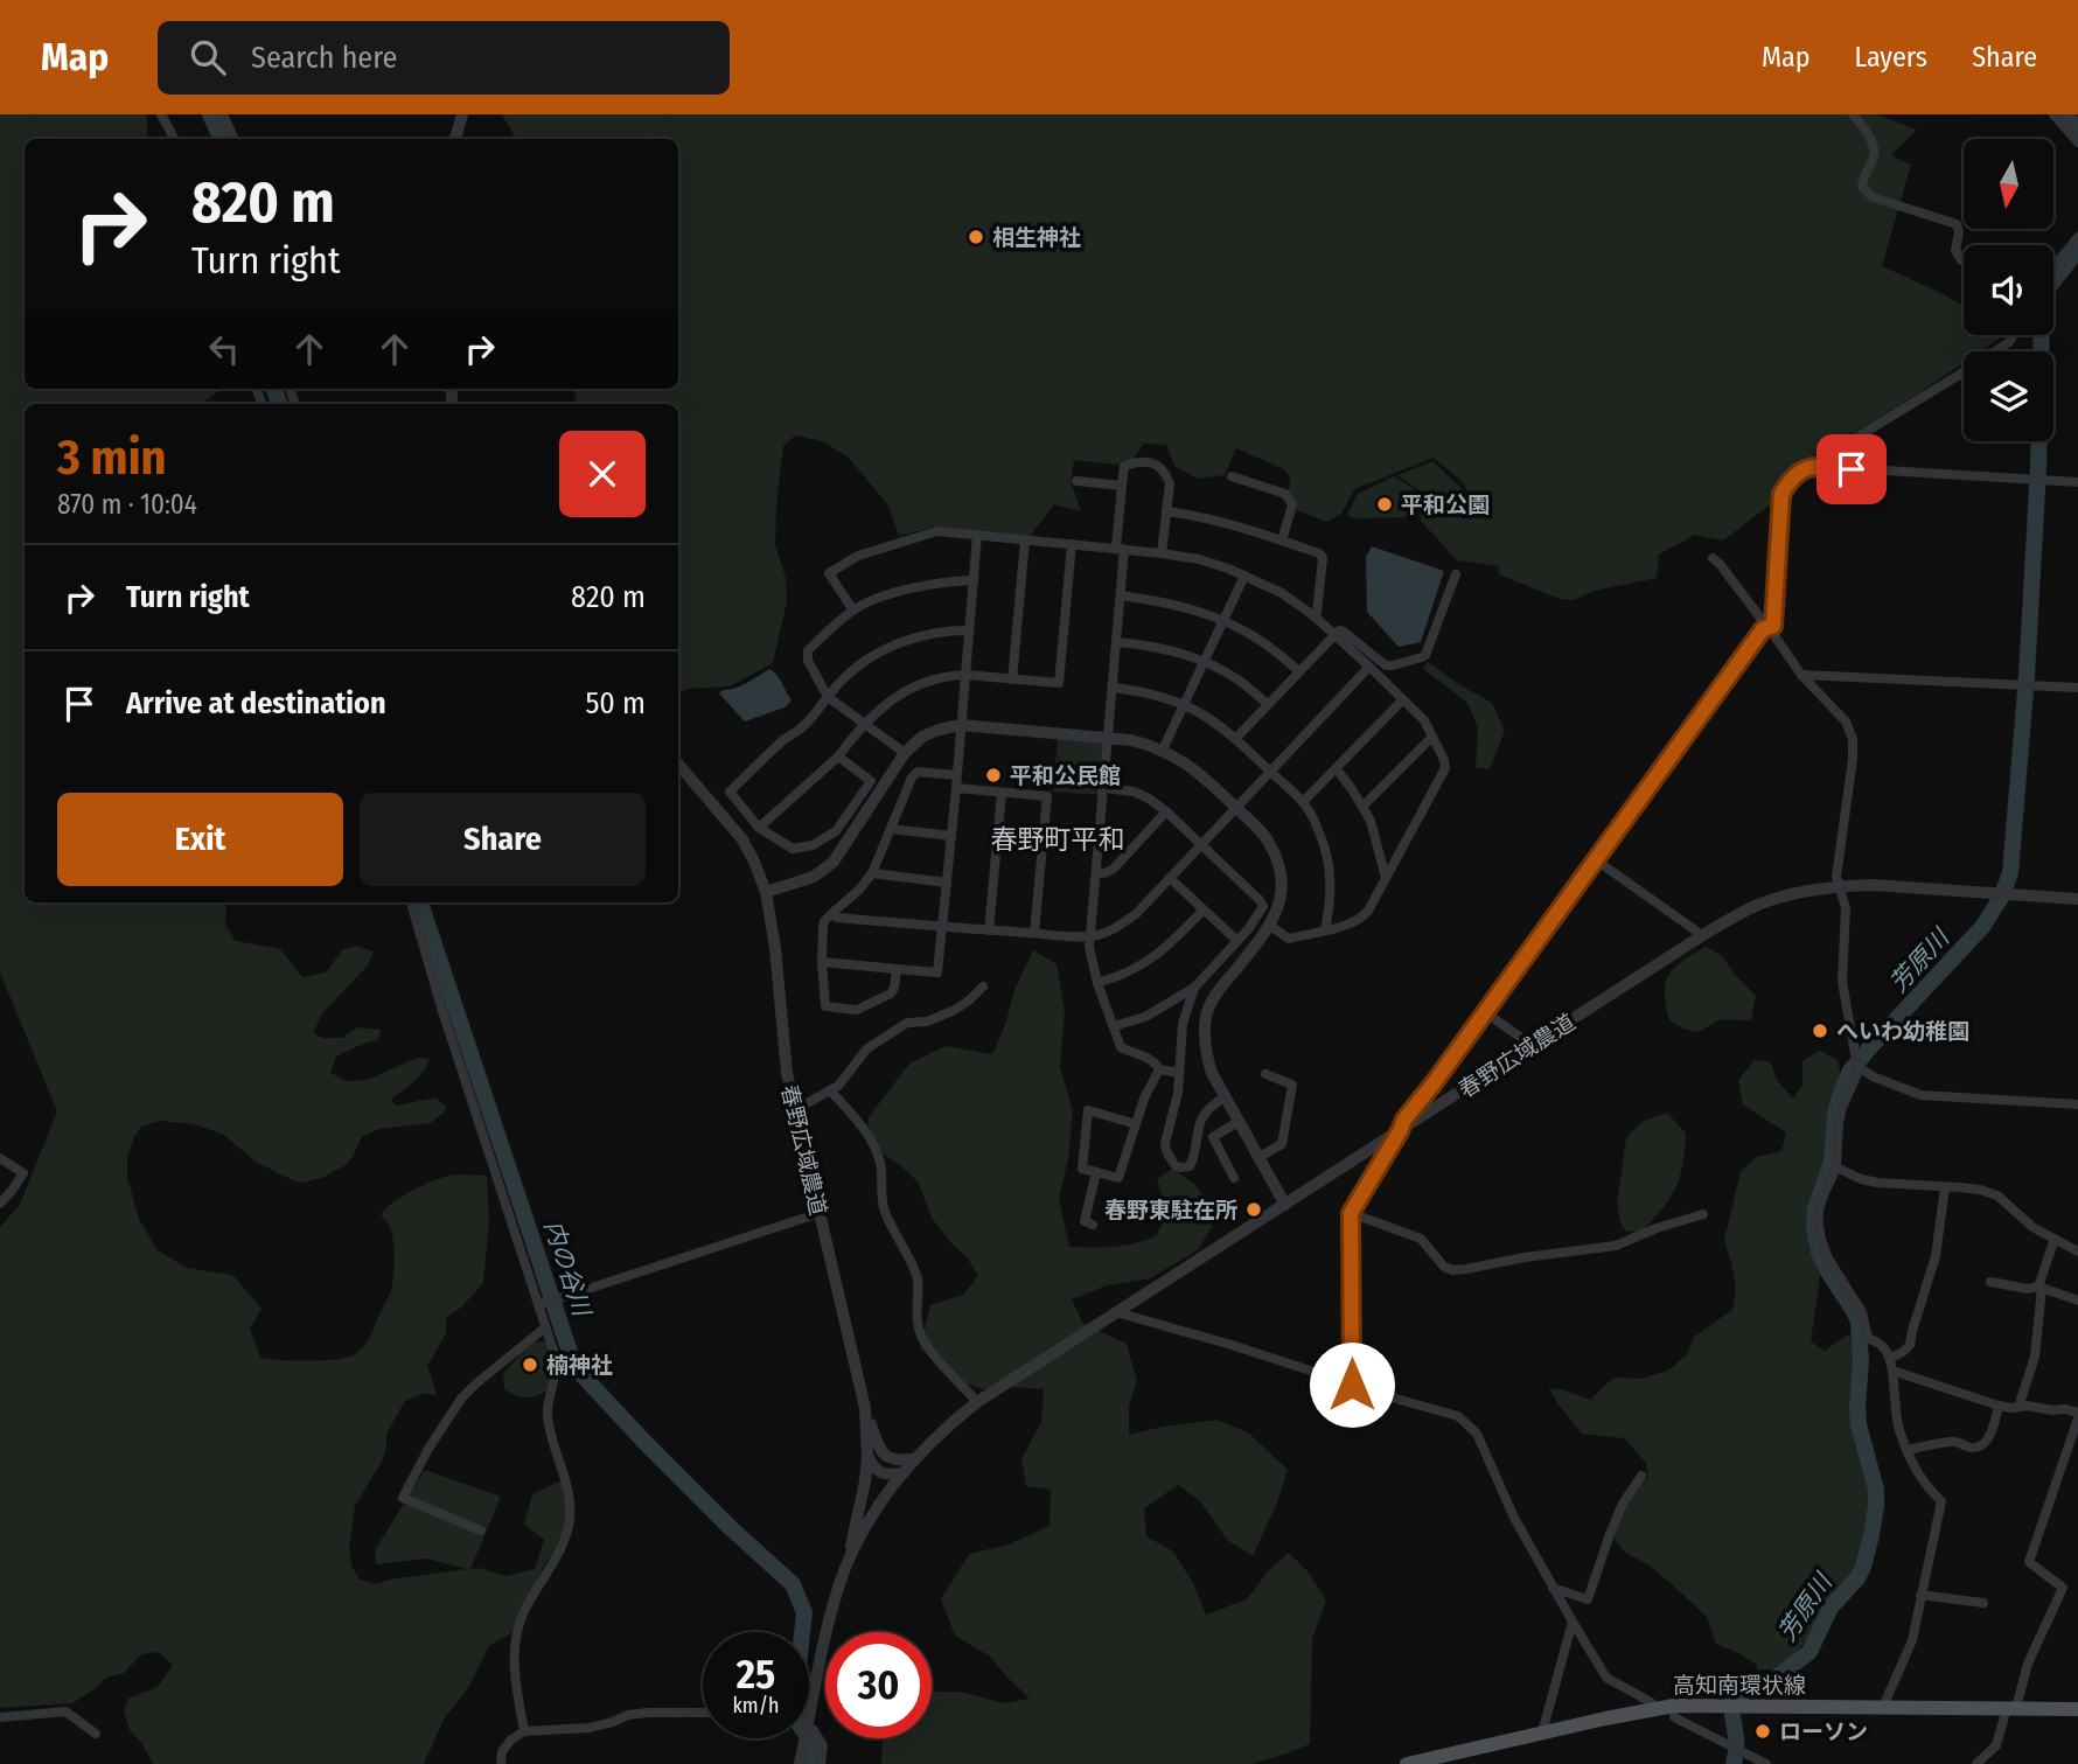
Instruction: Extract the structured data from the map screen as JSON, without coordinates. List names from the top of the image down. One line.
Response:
{"streets":{"main road":["高知南環状線"],"street":["春野広域農道"]},"districts":["春野町平和"],"water":["芳原川","内の谷川"],"places":["相生神社","平和公園","平和公民館","へいわ幼稚園","春野東駐在所","楠神社","ローソン"],"north":"bottom","page":{"header":"Map","search":"Search here","nav":["Map","Layers","Share"],"turn":["820 m","Turn right"],"heading":["3 min","870 m · 10:04"],"list":[{"name":"Turn right","value":"820 m"},{"name":"Arrive at destination","value":"50 m"}],"buttons":["Exit","Share"],"speed":"25 km/h","limit":"30"}}
